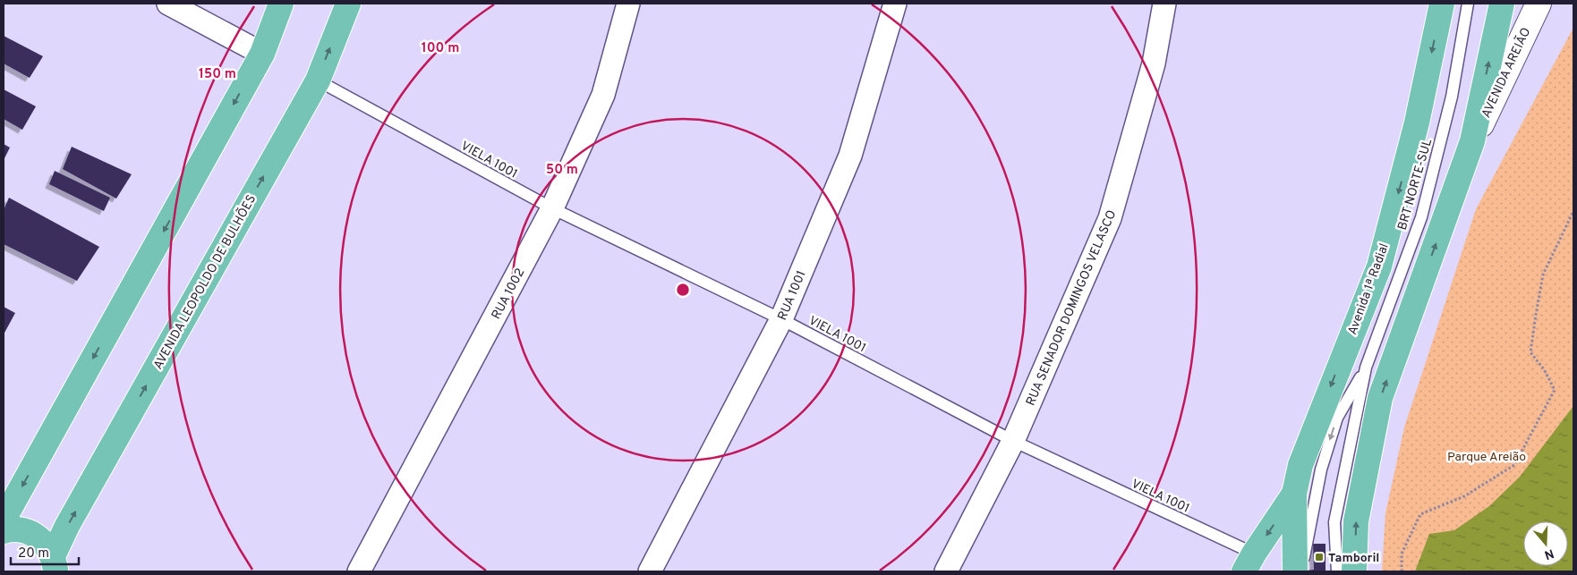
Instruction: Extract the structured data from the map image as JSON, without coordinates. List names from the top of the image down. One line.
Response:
{"streets":{"main road":["AVENIDA AREIÃO","AVENIDA LEOPOLDO DE BULHÕES","Avenida 1ª Radial"],"street":["RUA 1002","RUA 1001","RUA SENADOR DOMINGOS VELASCO"],"lane":["VIELA 1001","BRT NORTE-SUL"]},"crossings":[["VIELA 1001","AVENIDA LEOPOLDO DE BULHÕES"],["VIELA 1001","RUA 1002"],["VIELA 1001","RUA 1001"],["VIELA 1001","RUA SENADOR DOMINGOS VELASCO"]],"parks":["Parque Areião"],"places":{"transit":["Tamboril"]},"scale_bar":"20 m","north":"bottom","rings":["100 m","150 m","50 m"]}
